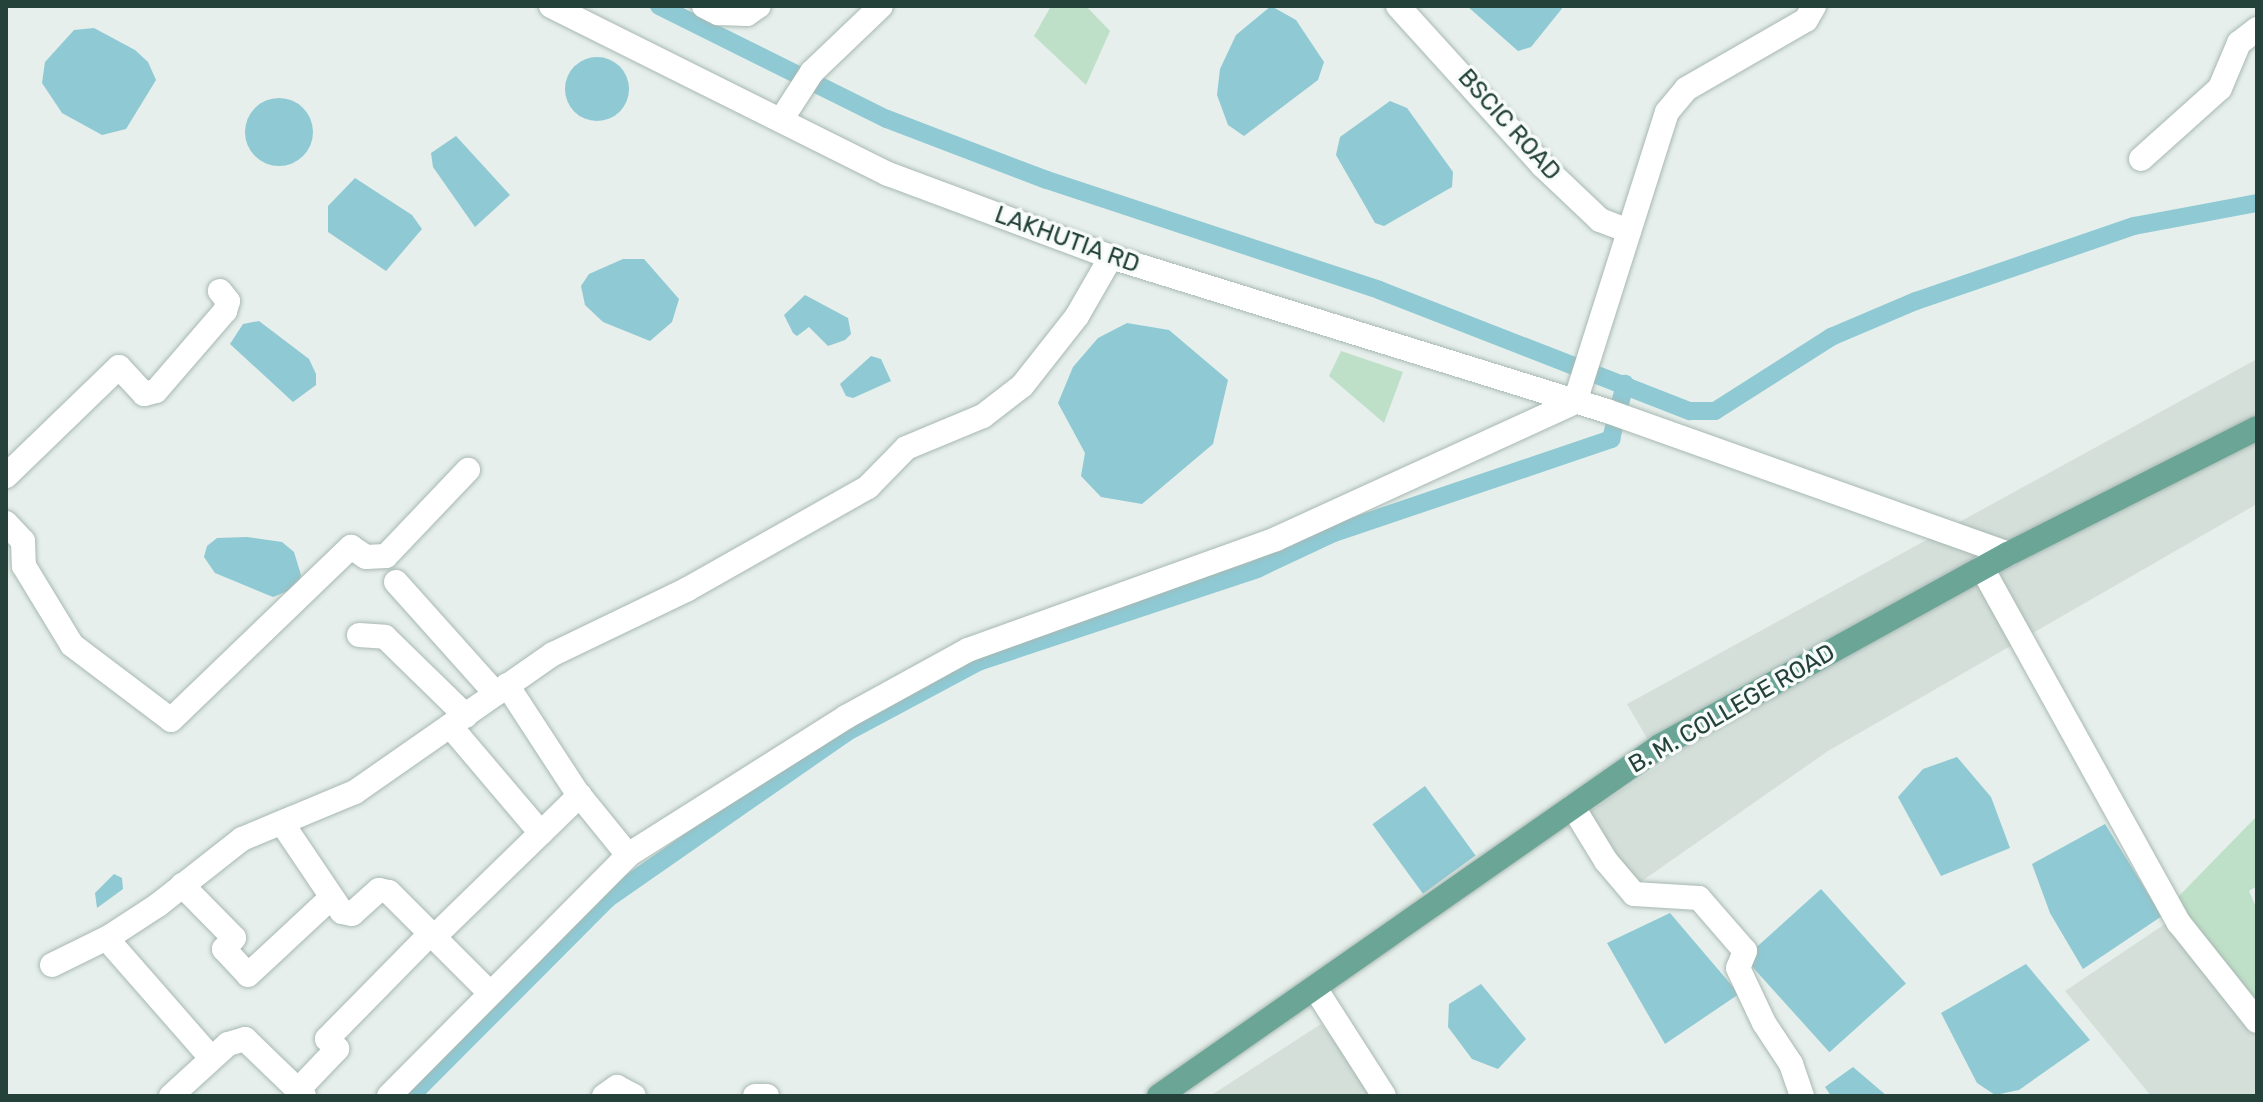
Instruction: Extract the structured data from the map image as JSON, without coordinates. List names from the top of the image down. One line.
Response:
{"streets":{"main road":["B. M. COLLEGE ROAD"],"street":["BSCIC ROAD","LAKHUTIA RD"]},"crossings":[["LAKHUTIA RD","B. M. COLLEGE ROAD"]]}
